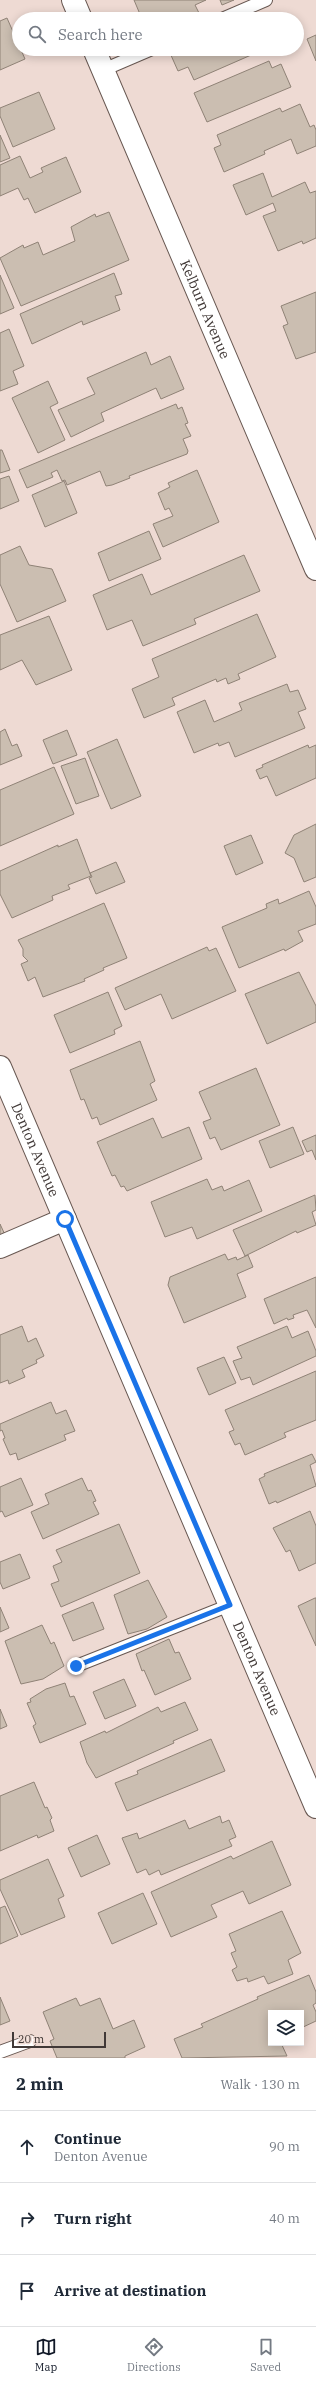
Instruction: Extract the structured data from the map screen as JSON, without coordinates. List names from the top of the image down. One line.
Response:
{"streets":{"street":["Kelburn Avenue","Denton Avenue"]},"scale_bar":"20 m","page":{"search":"Search here","scale":"20 m","heading":["2 min","Walk · 130 m"],"list":[["Continue","Denton Avenue","90 m"],["Turn right","40 m"],"Arrive at destination"],"nav":["Map","Directions","Saved"]}}
